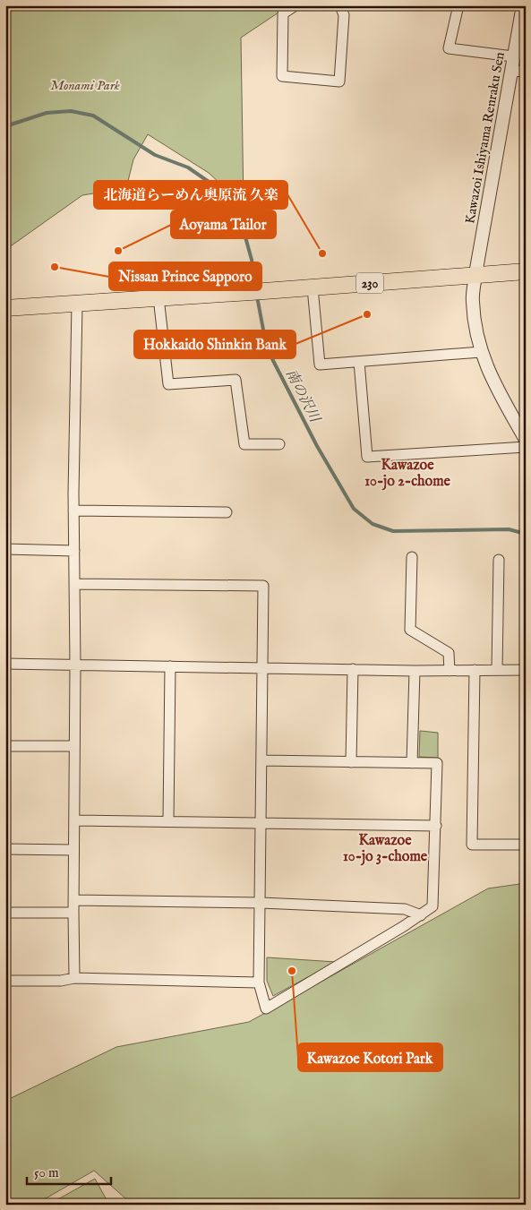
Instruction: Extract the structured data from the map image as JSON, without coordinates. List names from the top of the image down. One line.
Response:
{"streets":{"highway":["230"],"street":["Kawazoi Ishiyama Renraku Sen"]},"crossings":[["Kawazoi Ishiyama Renraku Sen","230"]],"districts":["Kawazoe 10-jo 2-chome","Kawazoe 10-jo 3-chome"],"water":["南の沢川"],"parks":["Monami Park"],"places":["Aoyama Tailor","北海道らーめん奥原流 久楽","Nissan Prince Sapporo","Hokkaido Shinkin Bank","Kawazoe Kotori Park"],"scale_bar":"50 m"}
